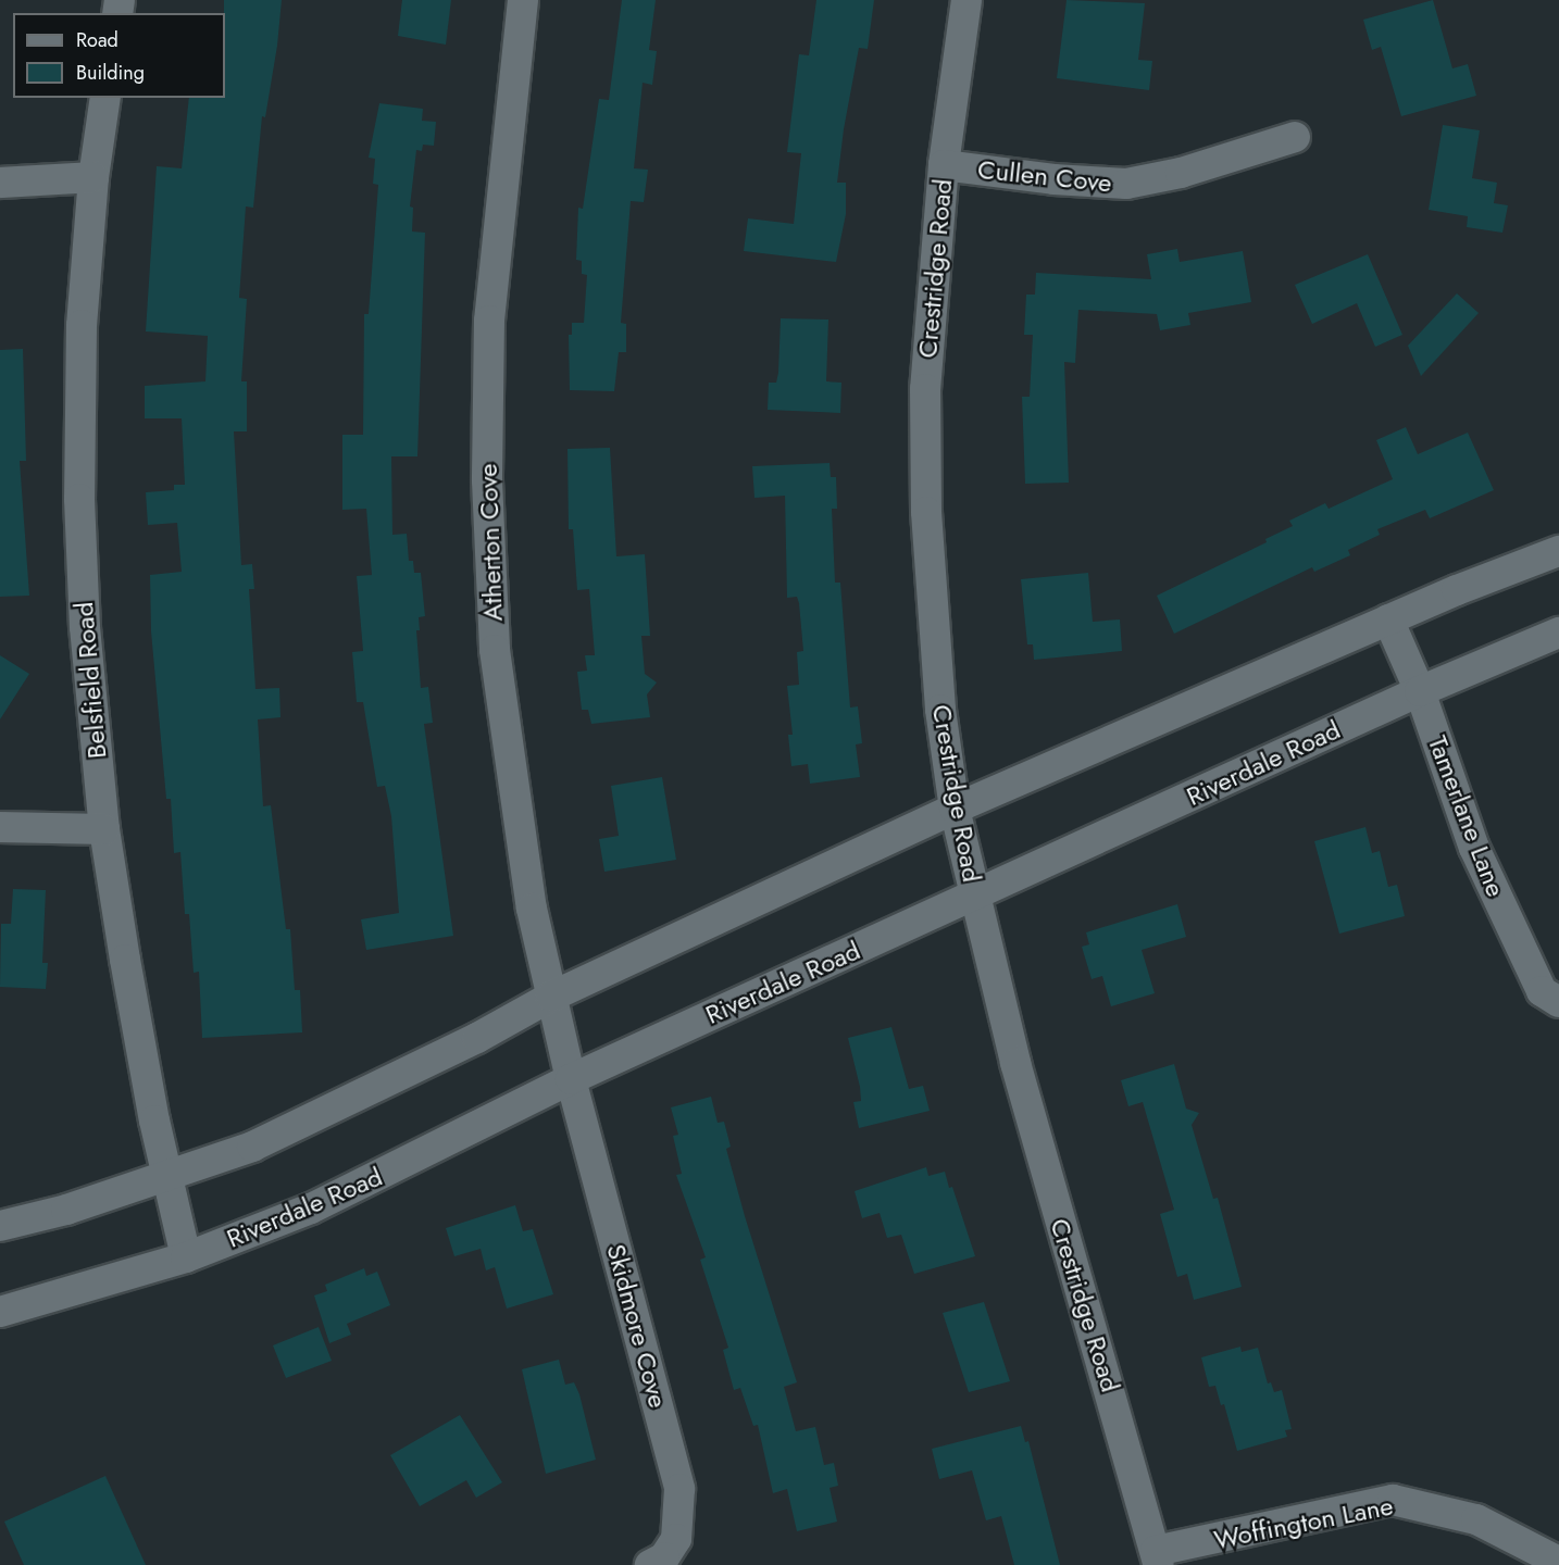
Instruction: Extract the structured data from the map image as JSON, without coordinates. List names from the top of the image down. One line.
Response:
{"streets":{"street":["Cullen Cove","Crestridge Road","Atherton Cove","Belsfield Road","Riverdale Road","Tamerlane Lane","Skidmore Cove","Woffington Lane"]},"crossings":[["Cullen Cove","Crestridge Road"],["Crestridge Road","Riverdale Road"],["Crestridge Road","Woffington Lane"],["Atherton Cove","Riverdale Road"],["Atherton Cove","Skidmore Cove"],["Belsfield Road","Riverdale Road"],["Riverdale Road","Tamerlane Lane"],["Riverdale Road","Skidmore Cove"]],"legend":["Road","Building"]}
